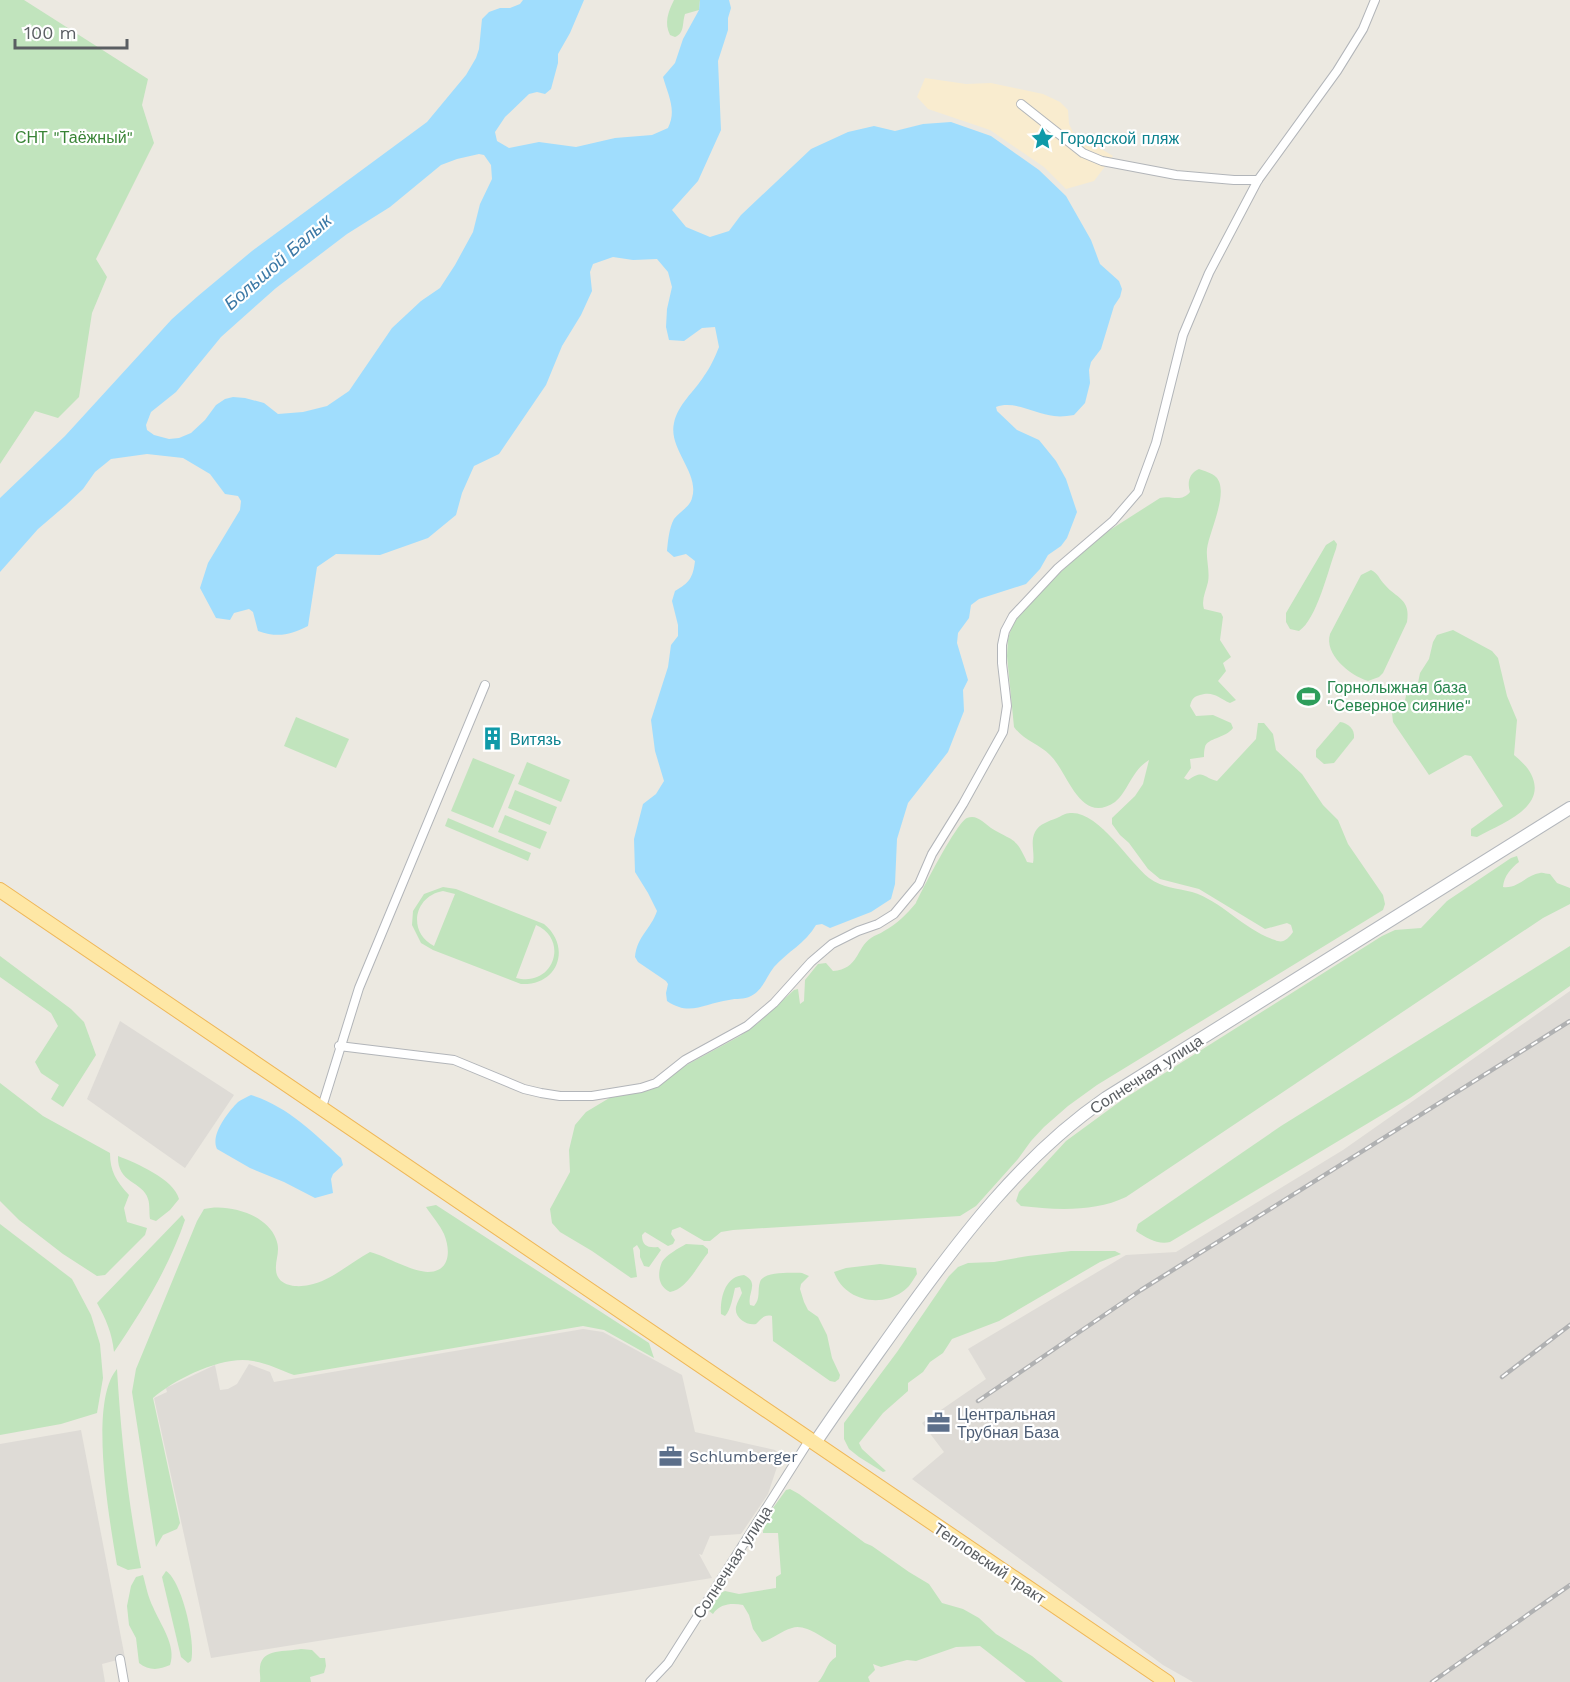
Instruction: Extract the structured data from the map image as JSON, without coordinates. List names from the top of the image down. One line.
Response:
{"streets":{"main road":["Тепловский тракт"],"street":["Солнечная улица"]},"crossings":[["Солнечная улица","Тепловский тракт"]],"water":["Большой Балык"],"parks":["СНТ \"Таёжный\""],"places":{"place":["Городской пляж"],"sports":["Горнолыжная база \"Северное сияние\""],"building":["Витязь"],"office":["Центральная Трубная База","Schlumberger"]},"scale_bar":"100 m"}
